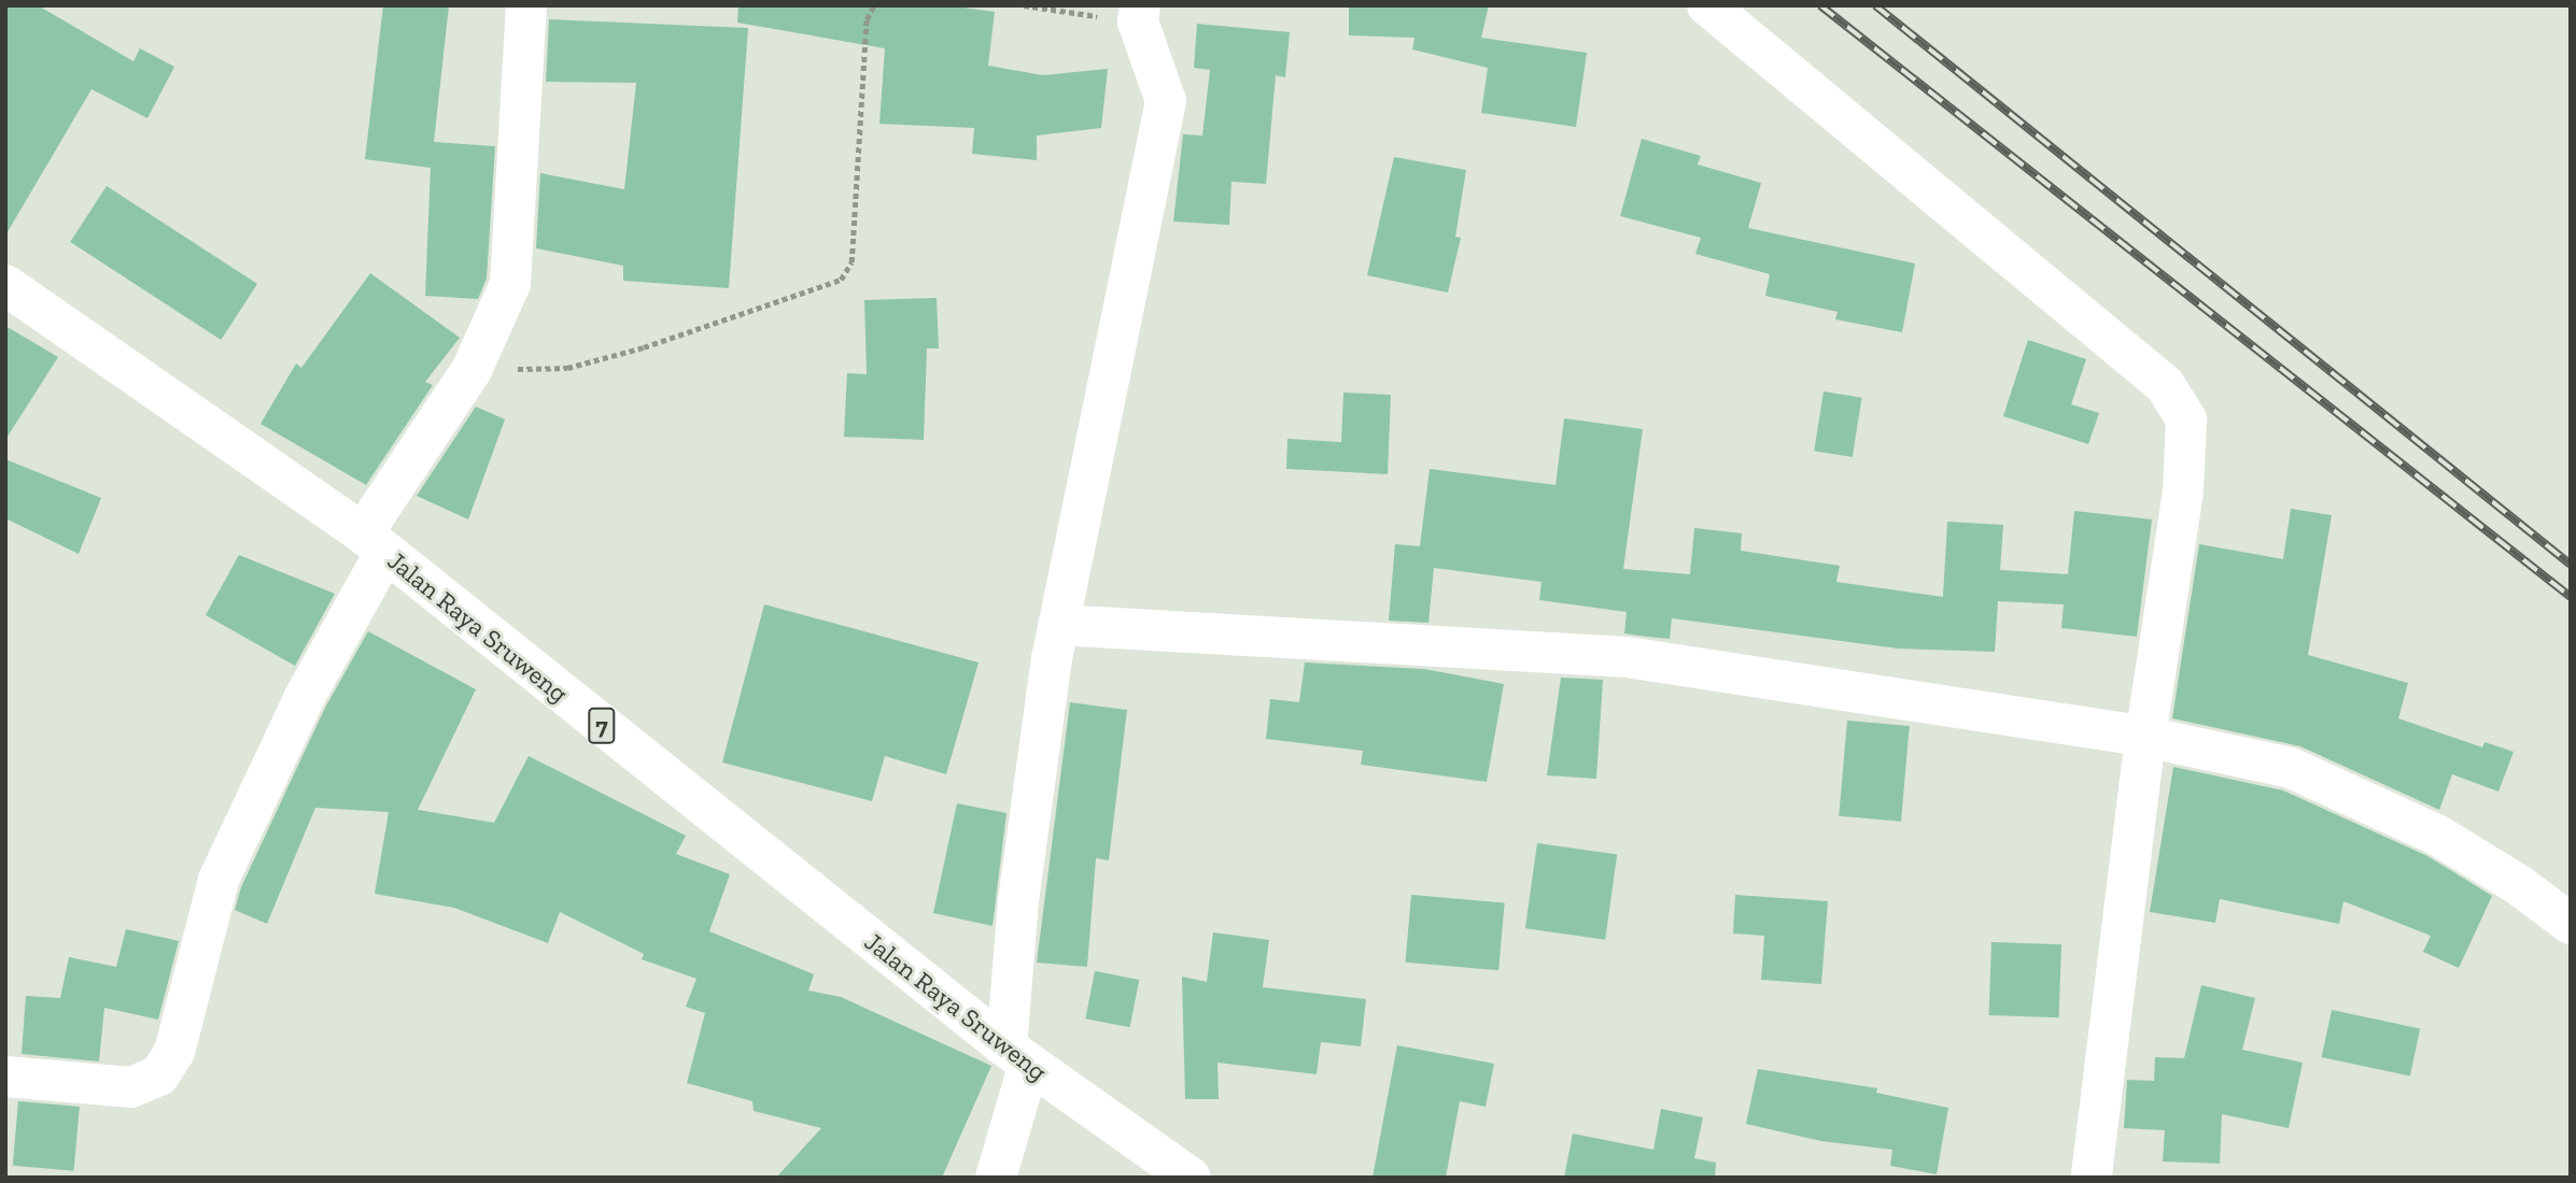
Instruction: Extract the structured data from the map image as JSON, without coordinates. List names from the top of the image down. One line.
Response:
{"streets":{"main road":["Jalan Raya Sruweng","7"]}}
